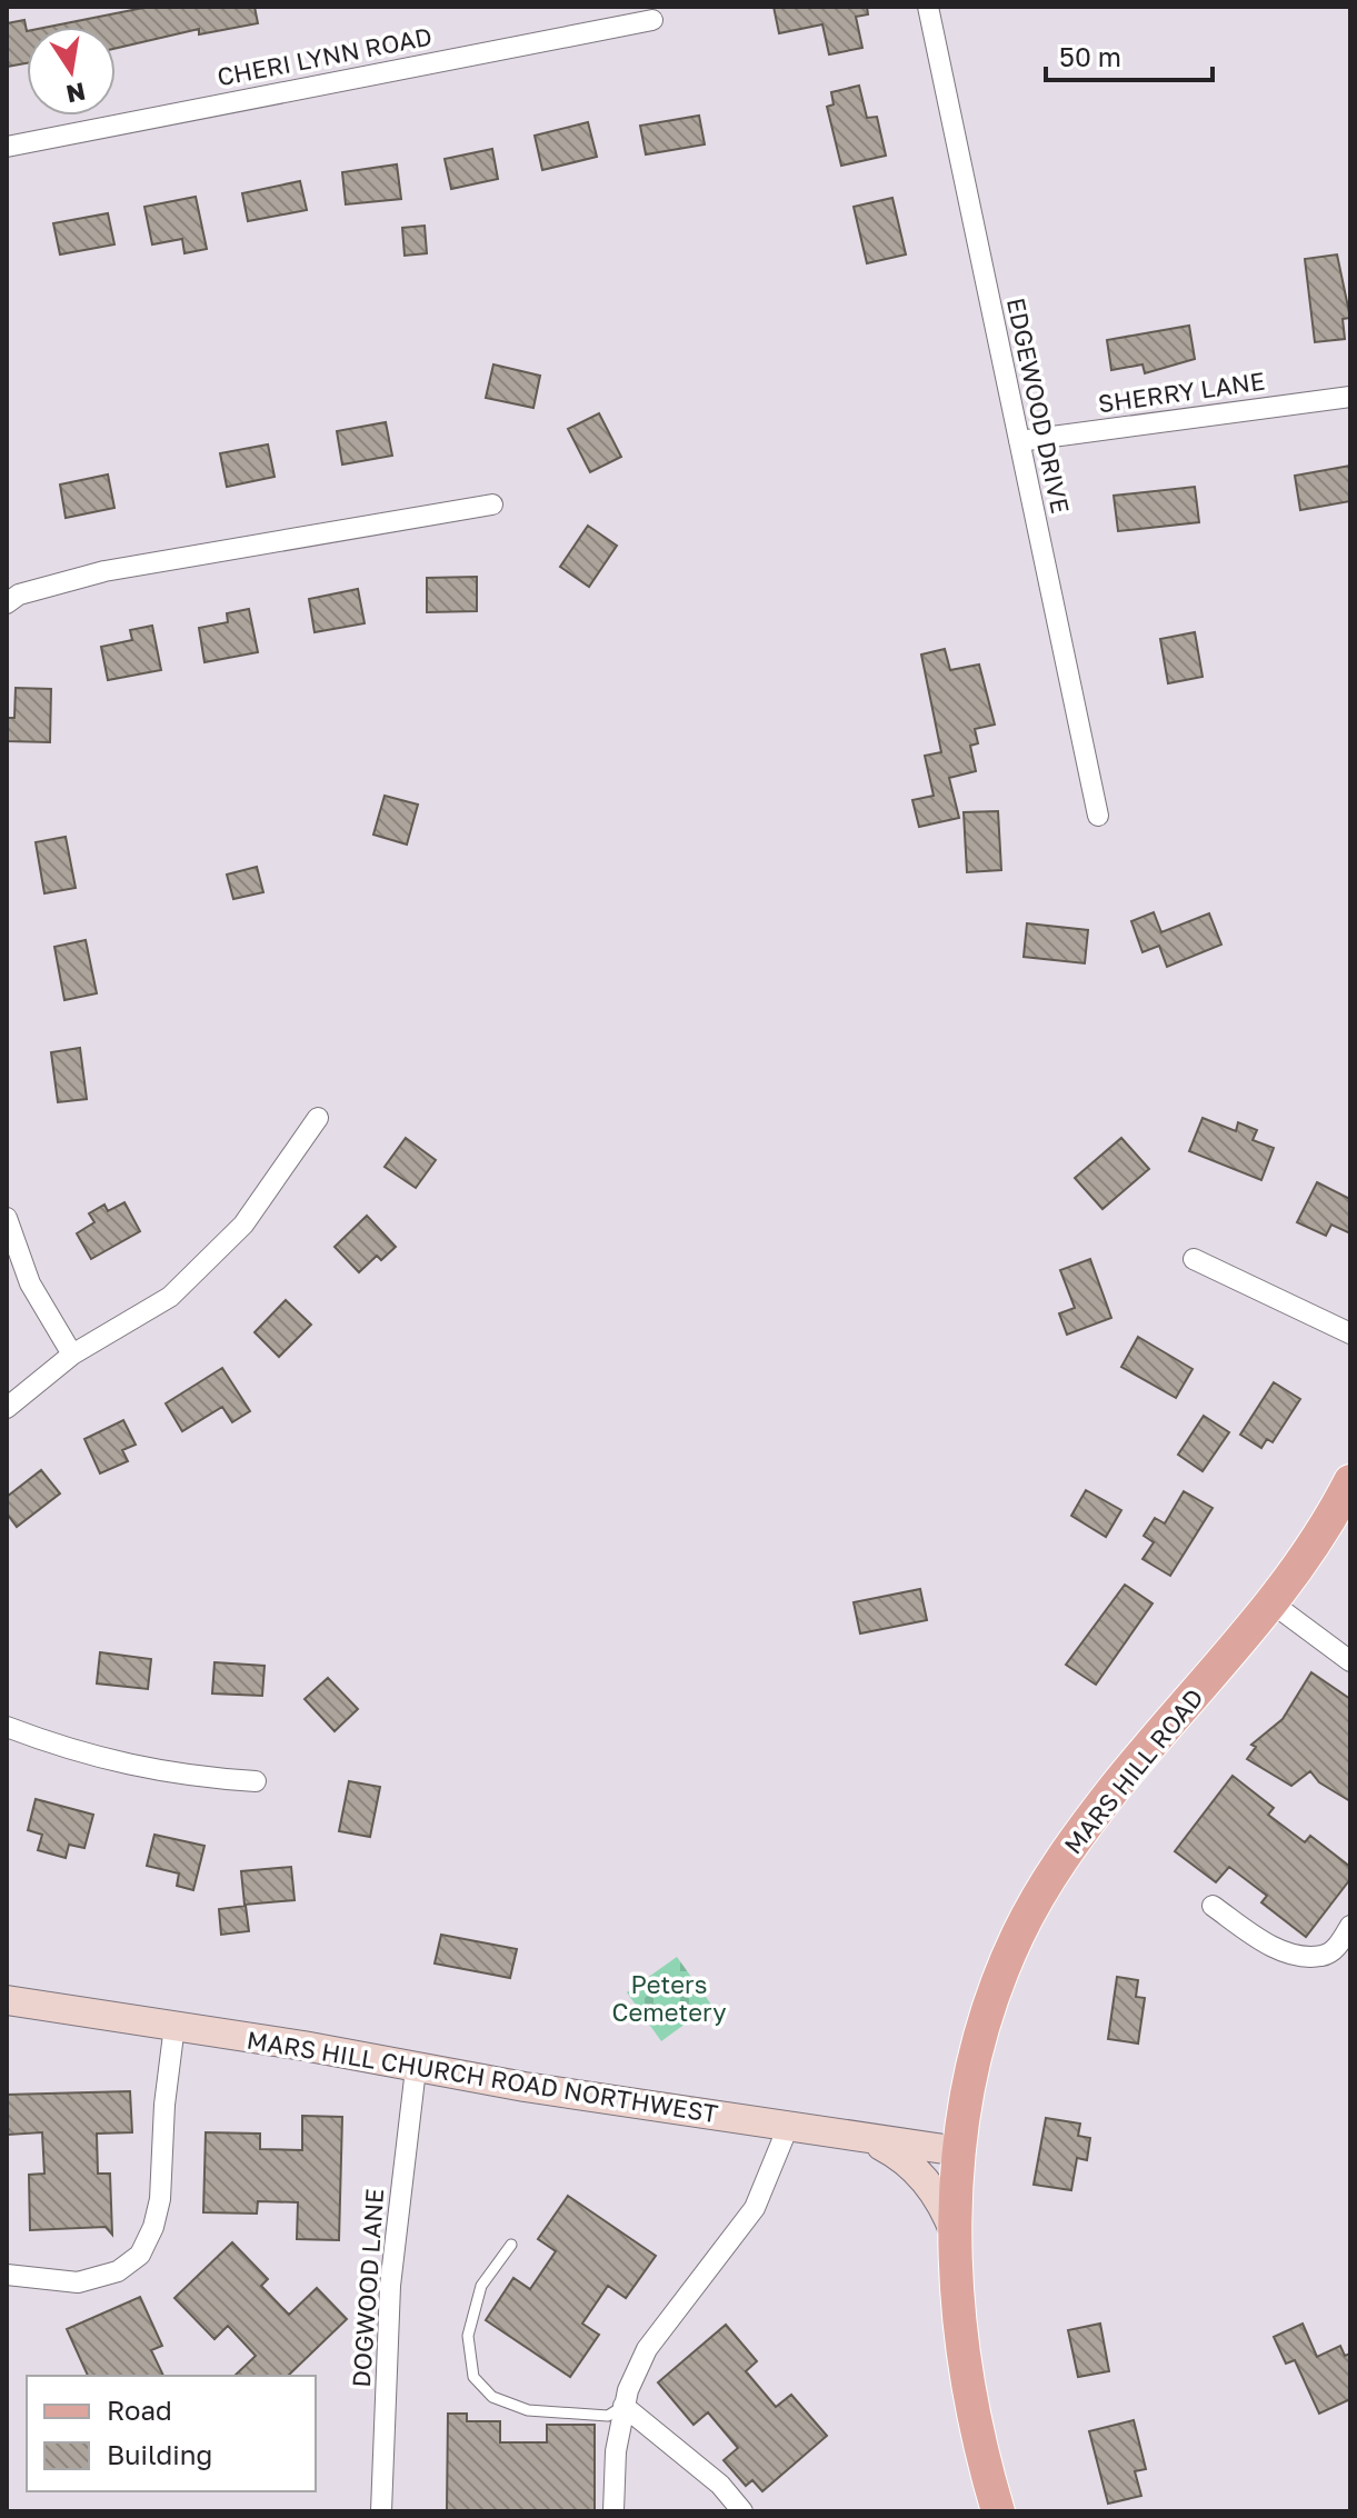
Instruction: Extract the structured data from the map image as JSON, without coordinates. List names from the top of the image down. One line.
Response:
{"streets":{"main road":["MARS HILL ROAD"],"street":["CHERI LYNN ROAD","SHERRY LANE","EDGEWOOD DRIVE","MARS HILL CHURCH ROAD NORTHWEST","DOGWOOD LANE"]},"crossings":[["SHERRY LANE","EDGEWOOD DRIVE"],["MARS HILL ROAD","MARS HILL CHURCH ROAD NORTHWEST"],["MARS HILL CHURCH ROAD NORTHWEST","DOGWOOD LANE"]],"parks":["Peters Cemetery"],"legend":["Road","Building"],"scale_bar":"50 m","north":"bottom"}
